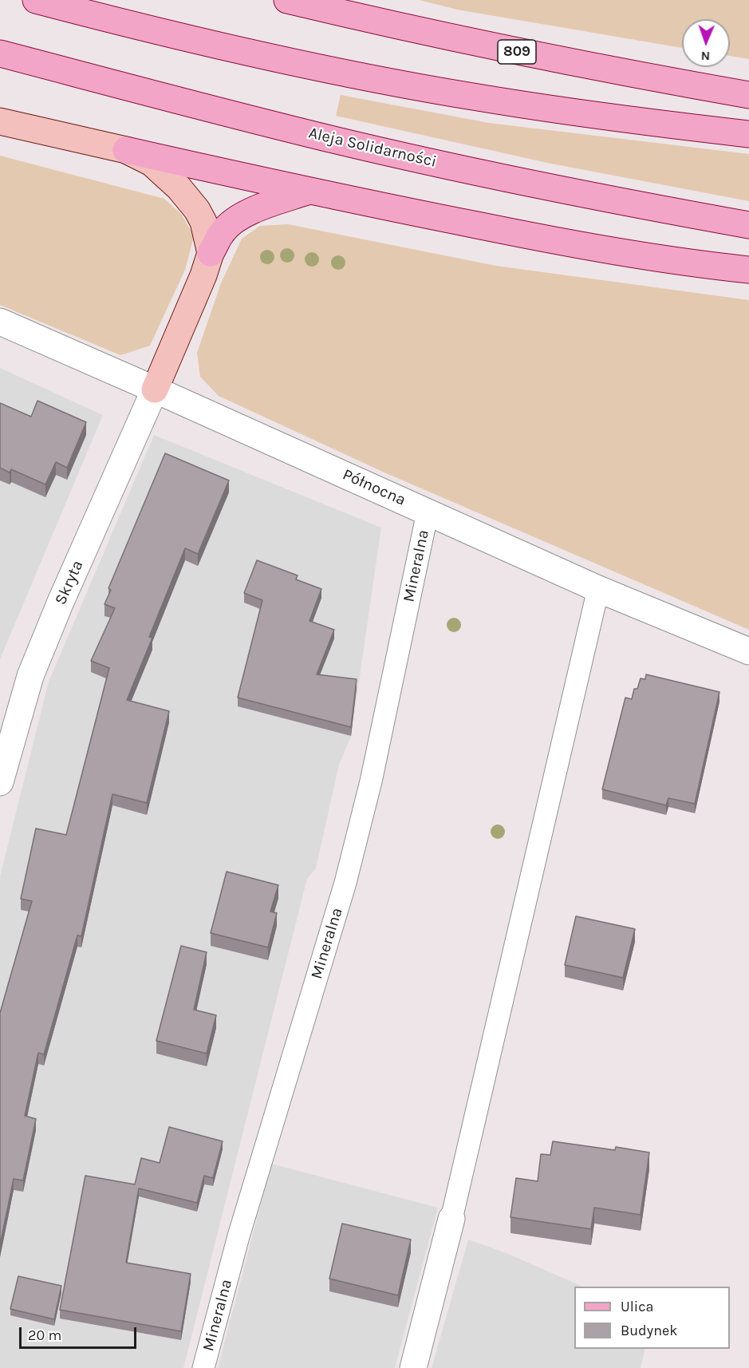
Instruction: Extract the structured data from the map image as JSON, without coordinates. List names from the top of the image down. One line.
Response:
{"streets":{"main road":["809","Aleja Solidarności"],"street":["Północna","Skryta"],"lane":["Mineralna"]},"crossings":[["Północna","Mineralna"],["Północna","Skryta"]],"legend":["Ulica","Budynek"],"scale_bar":"20 m","north":"bottom"}
